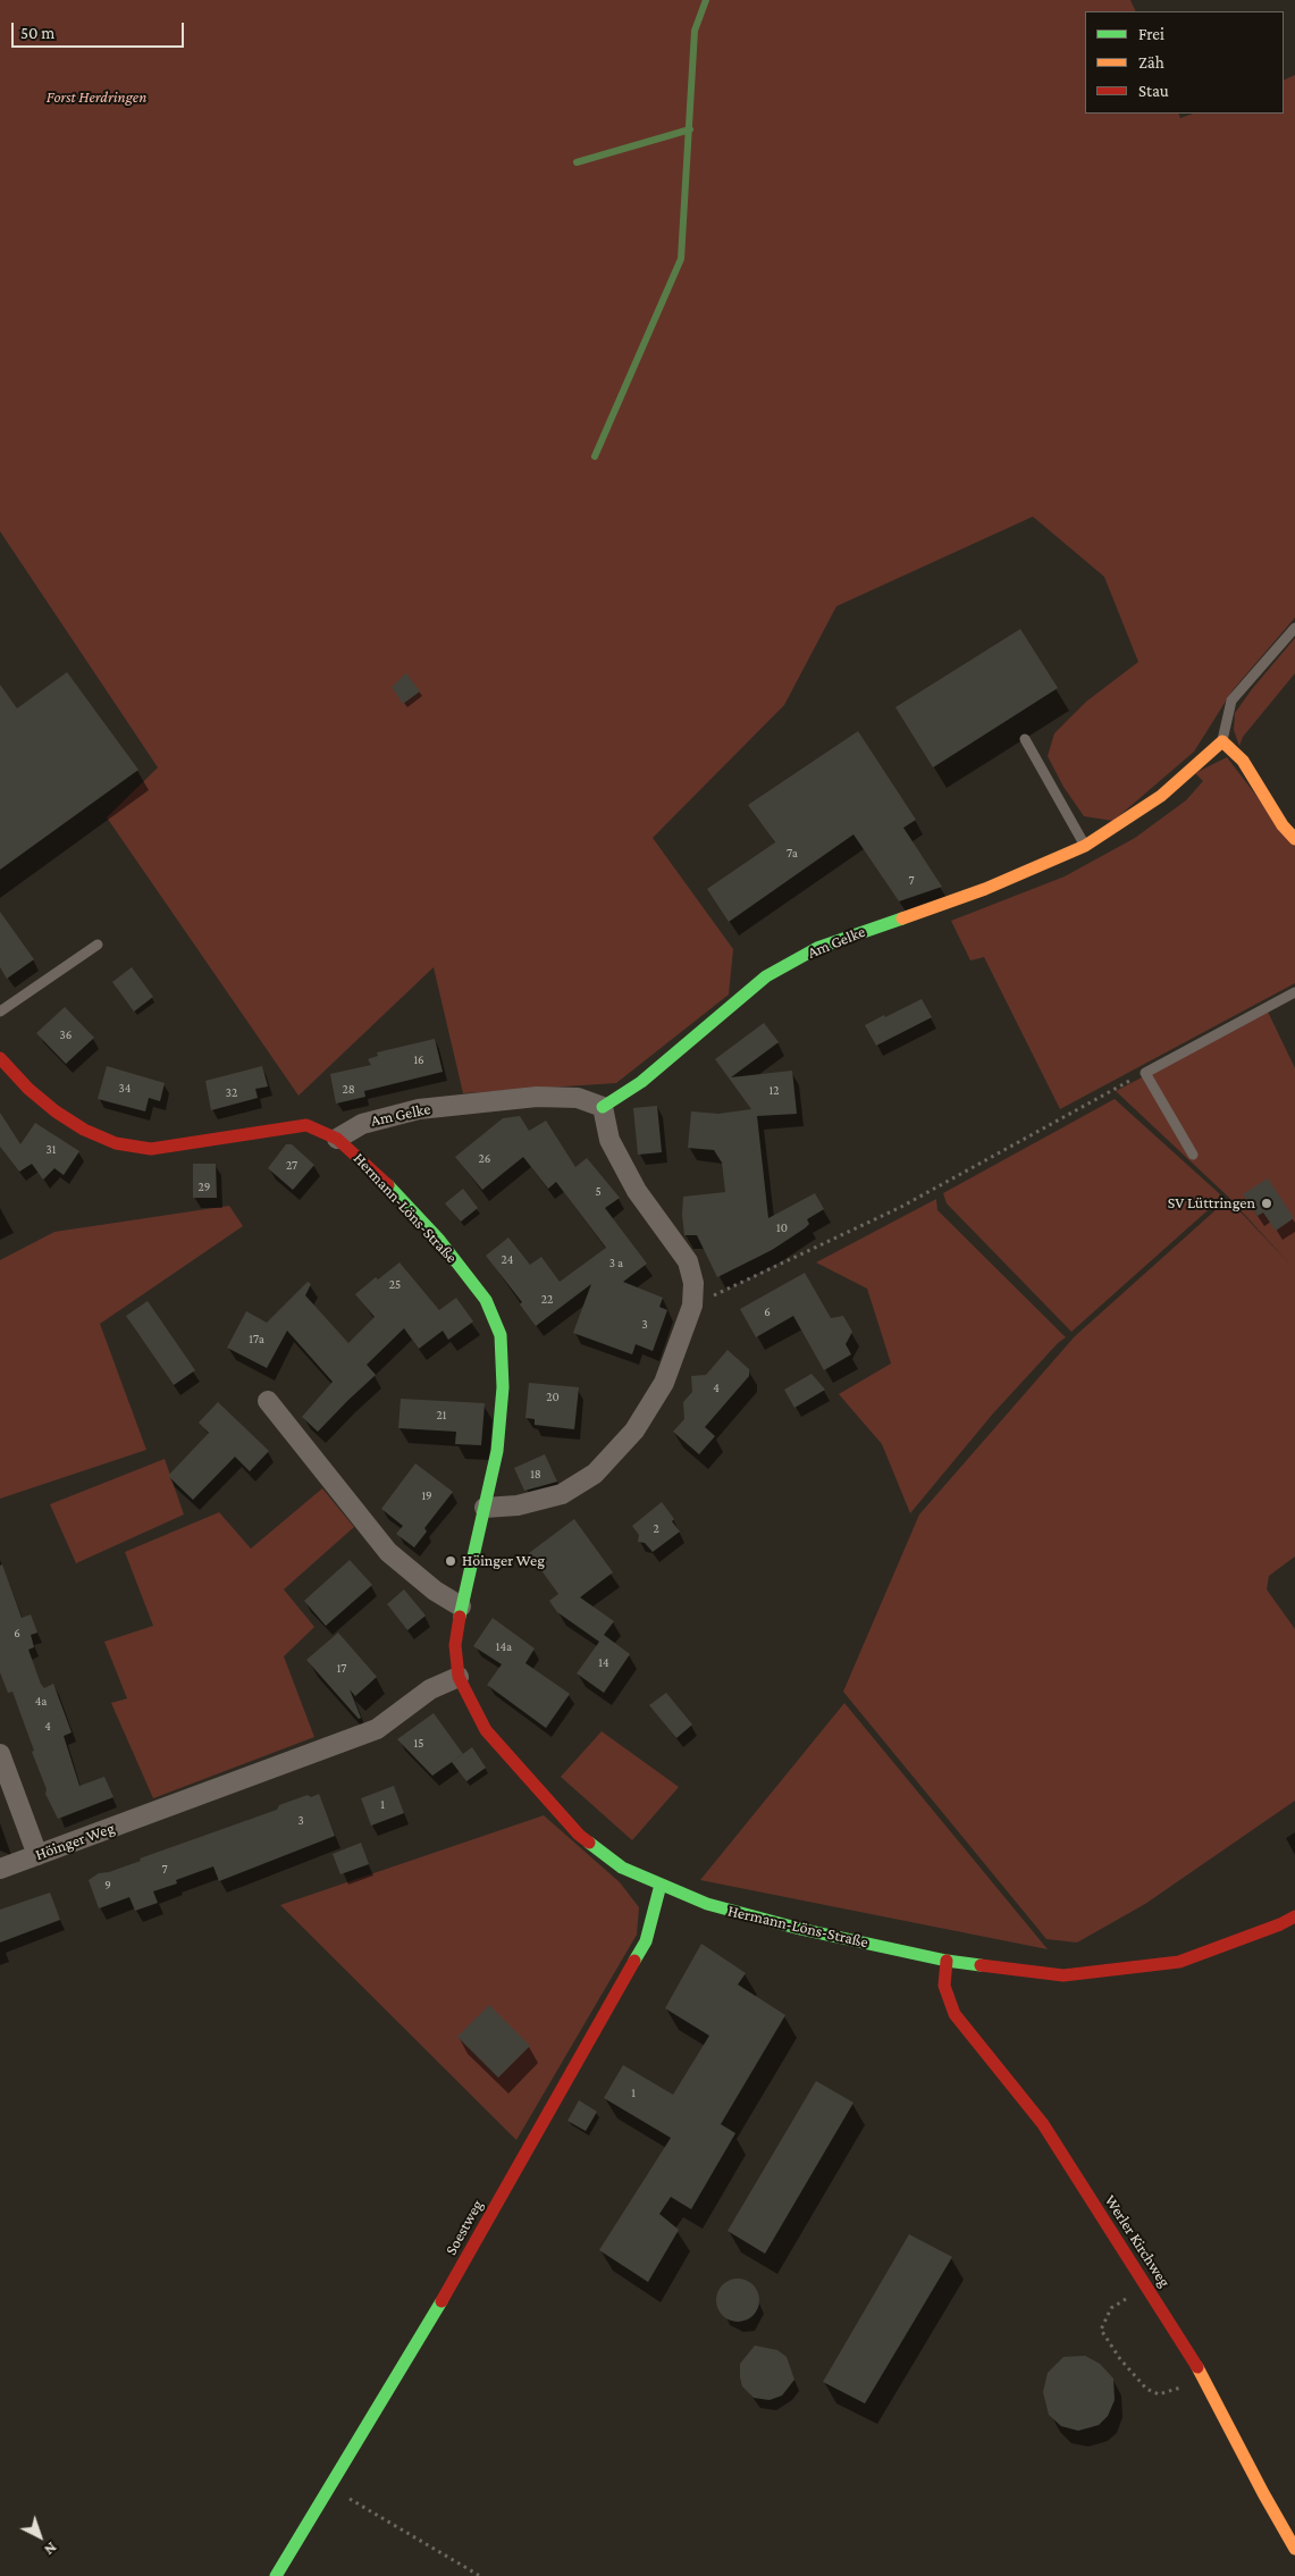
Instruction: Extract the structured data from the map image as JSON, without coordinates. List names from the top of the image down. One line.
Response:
{"streets":{"street":["Am Gelke","Hermann-Löns-Straße","Höinger Weg","Soestweg","Werler Kirchweg"]},"crossings":[["Am Gelke","Hermann-Löns-Straße"],["Hermann-Löns-Straße","Höinger Weg"],["Hermann-Löns-Straße","Soestweg"],["Hermann-Löns-Straße","Werler Kirchweg"]],"parks":["Forst Herdringen"],"places":["SV Lüttringen","Höinger Weg"],"house_numbers":["7a","7","36","16","34","28","12","32","31","26","27","29","5","10","24","3 a","25","22","6","3","17a","4","20","21","18","19","2","6","14a","14","17","4a","4","15","1","3","7","9","1"],"legend":["Frei","Zäh","Stau"],"scale_bar":"50 m","north":"bottom right"}
